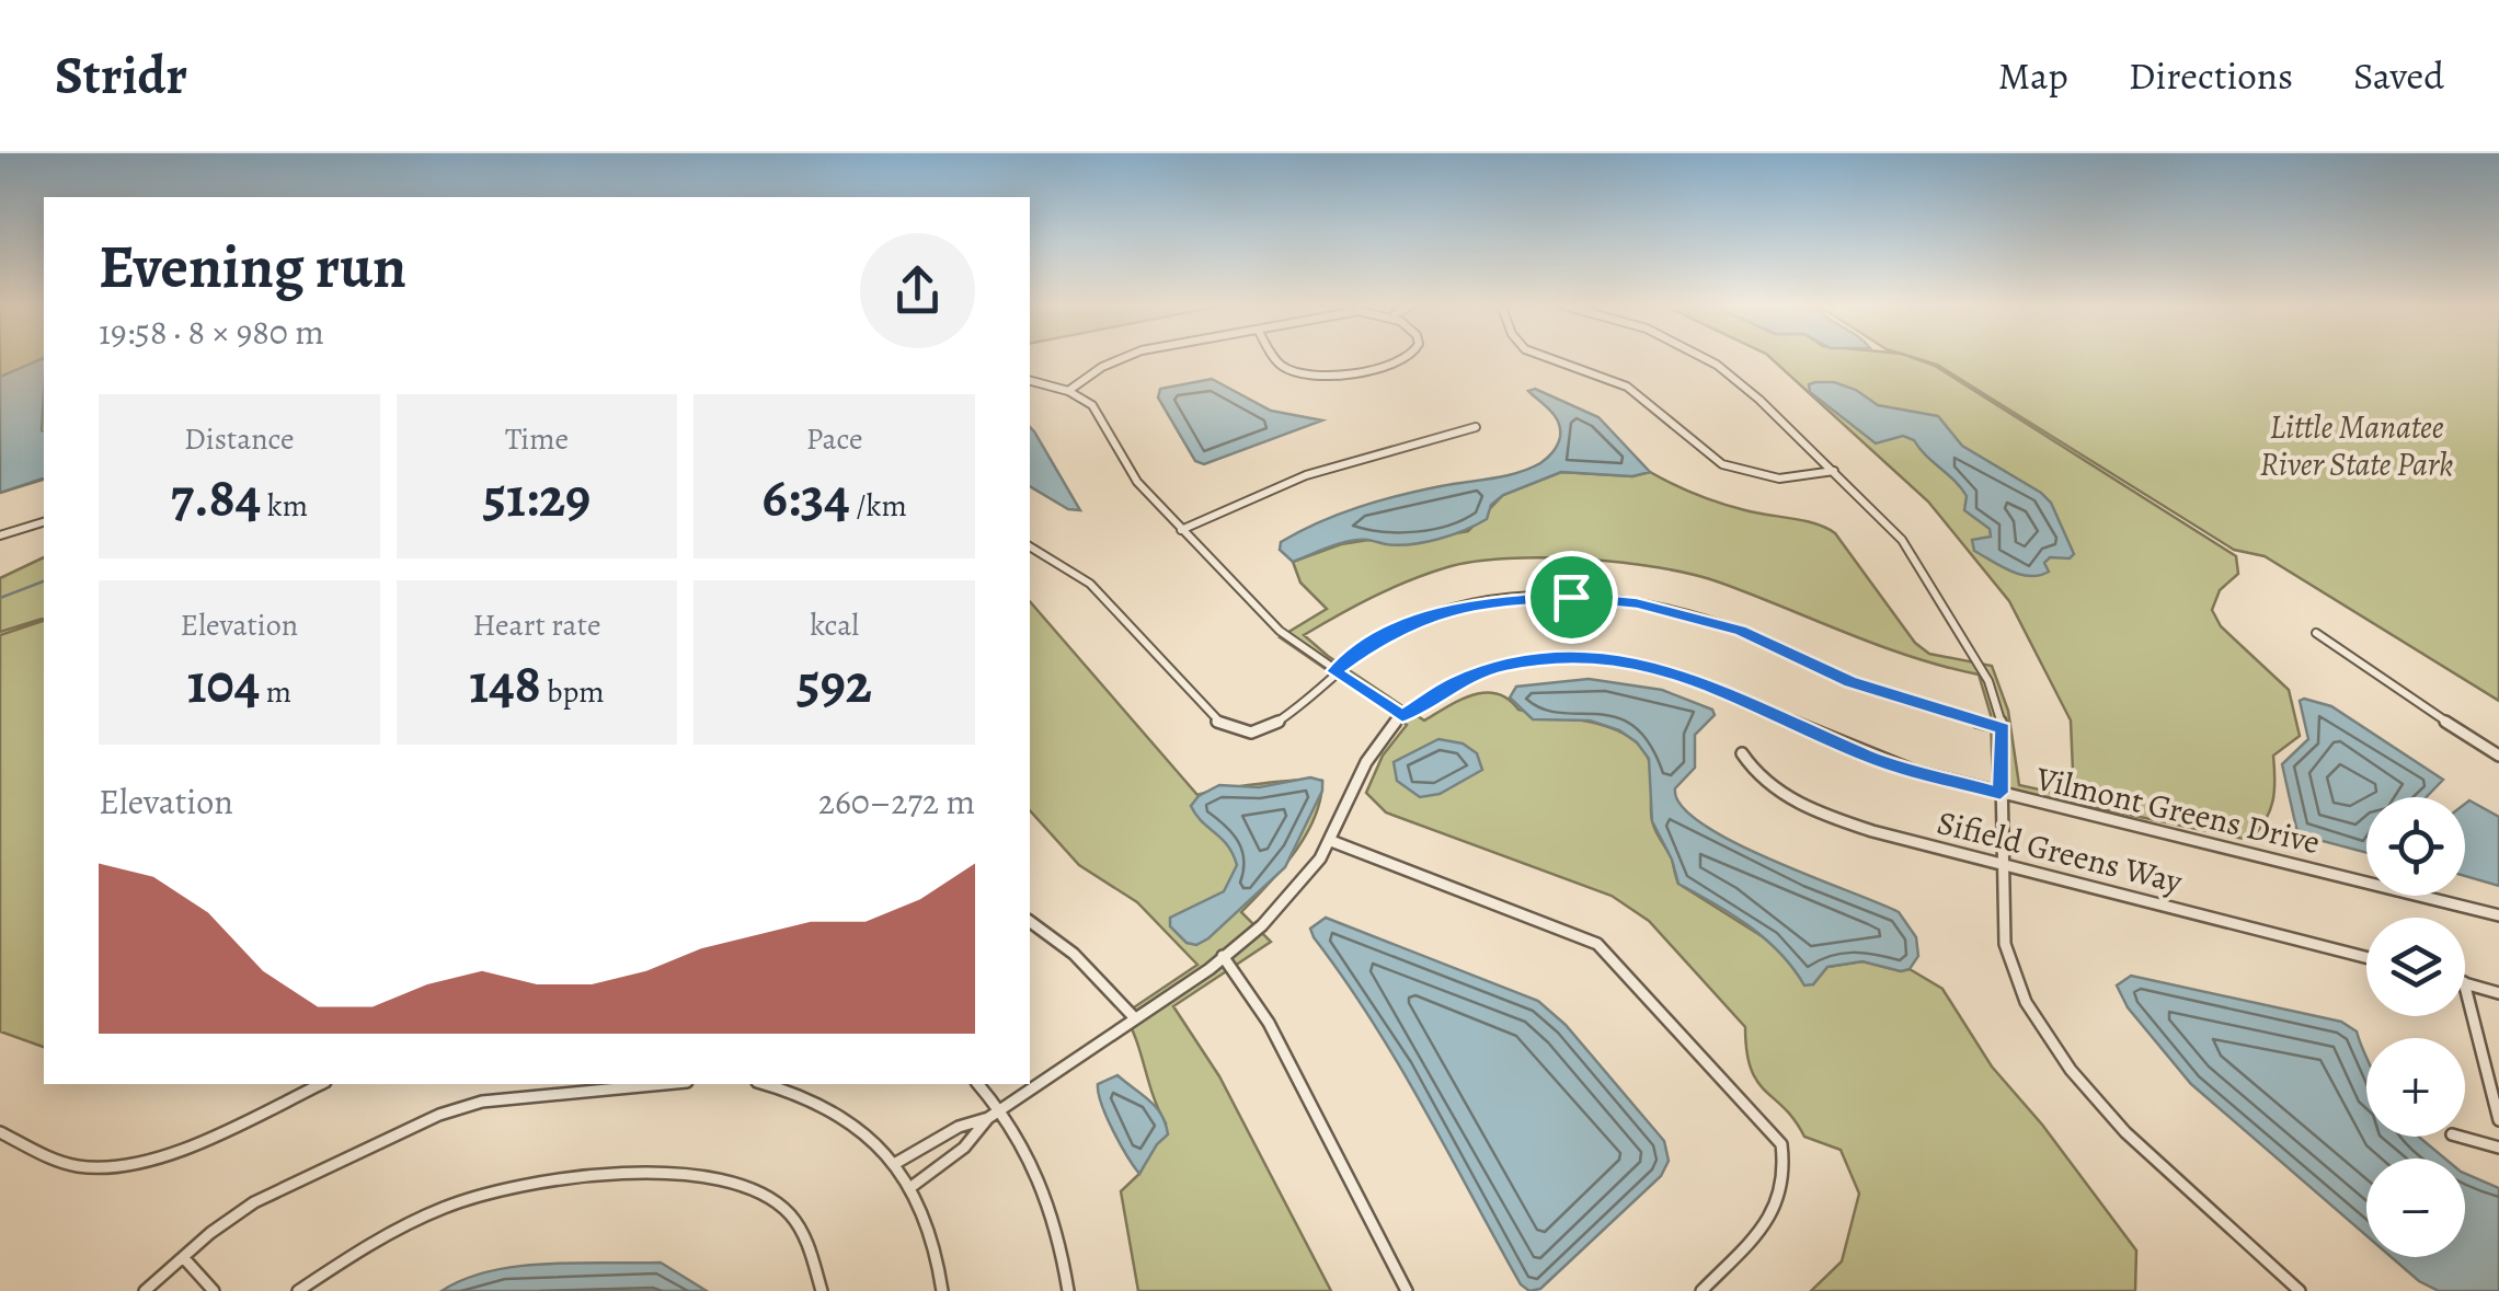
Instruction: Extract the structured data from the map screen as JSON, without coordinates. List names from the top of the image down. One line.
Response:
{"streets":{"street":["Vilmont Greens Drive","Sifield Greens Way"]},"parks":["Little Manatee River State Park"],"page":{"header":"Stridr","nav":["Map","Directions","Saved"],"heading":["Evening run","19:58 · 8 × 980 m"],"stats":[["Distance","7.84 km"],["Time","51:29"],["Pace","6:34 /km"],["Elevation","104 m"],["Heart rate","148 bpm"],["kcal","592"]],"chart":["Elevation","260–272 m"],"map_buttons":["+","−"]}}
